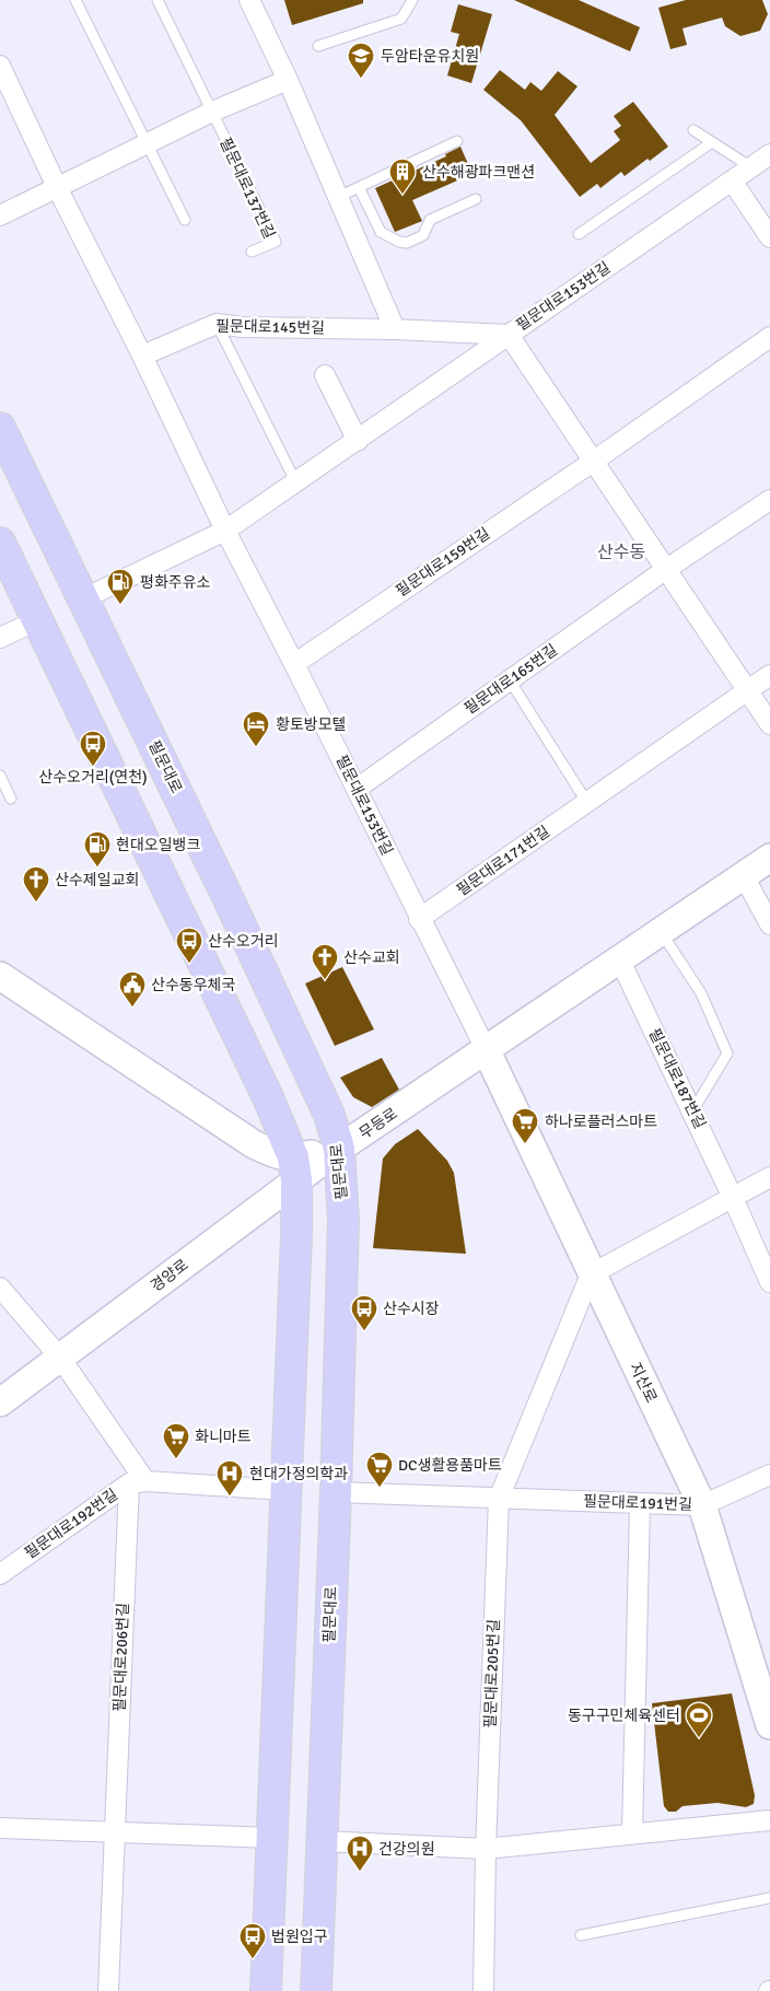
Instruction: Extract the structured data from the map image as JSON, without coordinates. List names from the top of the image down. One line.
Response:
{"streets":{"main road":["필문대로"],"street":["필문대로153번길","필문대로145번길","필문대로159번길","필문대로165번길","필문대로171번길","필문대로187번길","무등로","경양로","지산로","필문대로191번길","필문대로192번길","필문대로206번길","필문대로205번길"],"lane":["필문대로137번길"]},"crossings":[["필문대로153번길","필문대로145번길"],["필문대로153번길","필문대로159번길"],["필문대로153번길","필문대로165번길"],["필문대로153번길","필문대로"],["필문대로153번길","필문대로171번길"],["필문대로153번길","무등로"],["필문대로153번길","지산로"],["필문대로","무등로"],["필문대로","경양로"],["필문대로","필문대로191번길"],["필문대로187번길","무등로"],["무등로","경양로"],["무등로","지산로"],["지산로","필문대로191번길"],["필문대로191번길","필문대로205번길"],["필문대로192번길","필문대로206번길"]],"districts":["산수동"],"places":{"school or university":["두암타운유치원"],"building":["산수해광파크맨션"],"fuel station":["평화주유소","현대오일뱅크"],"hotel":["황토방모텔"],"bus stop":["산수오거리(연천)","산수오거리","산수시장","법원입구"],"church":["산수제일교회","산수교회"],"public building":["산수동우체국"],"supermarket":["하나로플러스마트","화니마트","DC생활용품마트"],"hospital":["현대가정의학과","건강의원"],"sports":["동구구민체육센터"]}}
